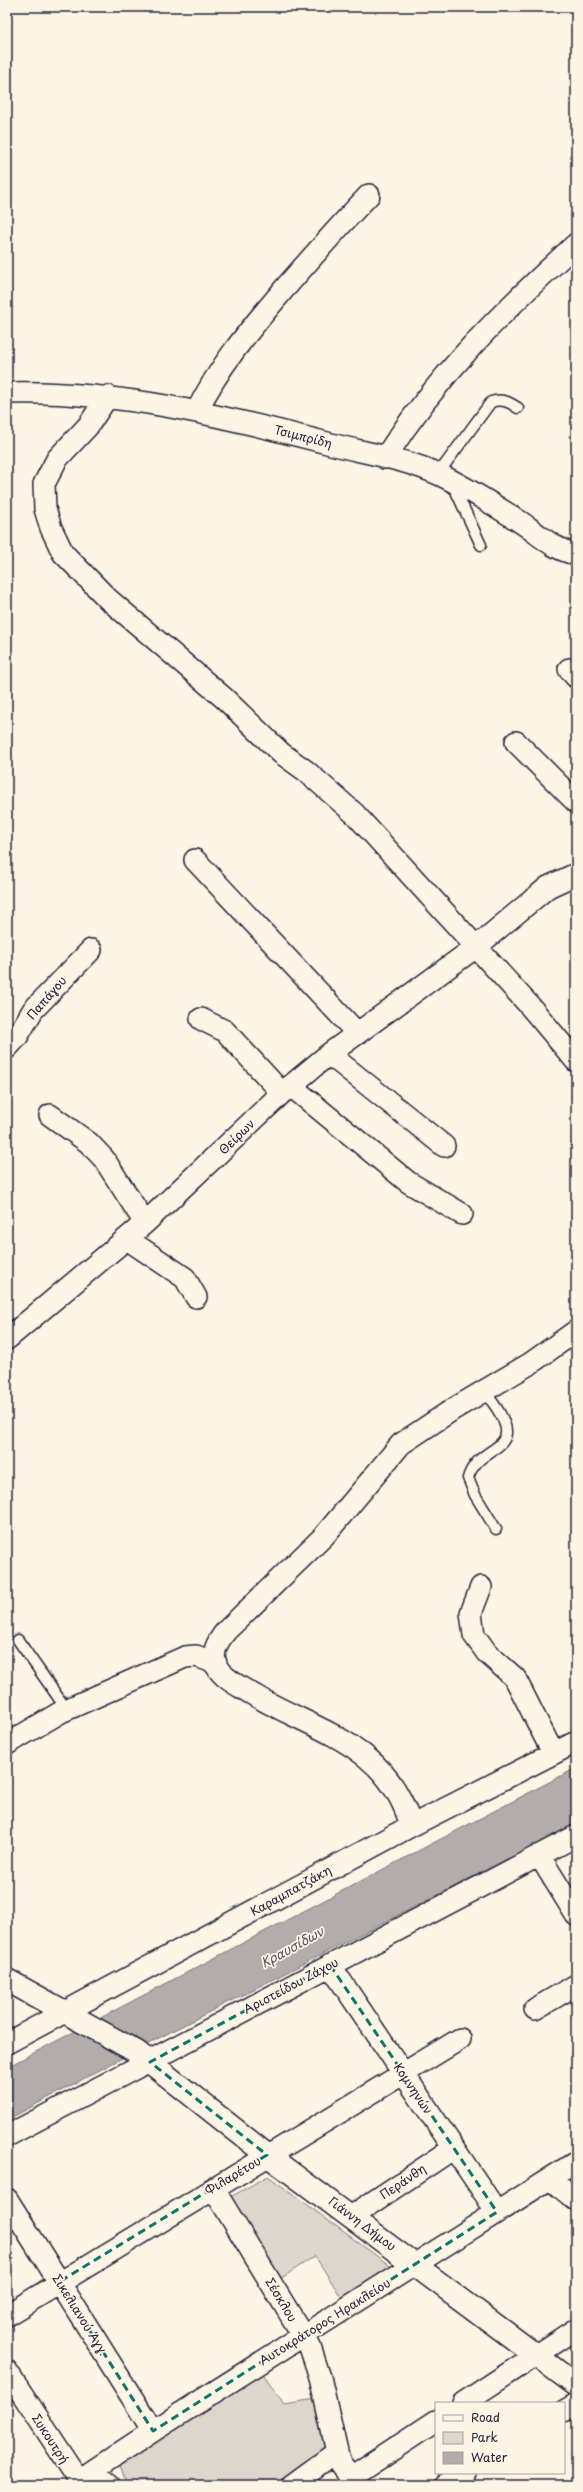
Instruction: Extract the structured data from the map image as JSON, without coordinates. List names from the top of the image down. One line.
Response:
{"streets":{"street":["Τσιμπρίδη","Παπάγου","Θείρων","Καραμπατζάκη","Αριστείδου Ζάχου","Κομνηνών","Φιλαρέτου","Περάνθη","Γιάννη Δήμου","Σέσκλου","Σικελιανού Άγγ.","Αυτοκράτορος Ηρακλείου","Συκουτρή"]},"crossings":[["Καραμπατζάκη","Γιάννη Δήμου"],["Αριστείδου Ζάχου","Κομνηνών"],["Αριστείδου Ζάχου","Γιάννη Δήμου"],["Κομνηνών","Φιλαρέτου"],["Κομνηνών","Περάνθη"],["Κομνηνών","Αυτοκράτορος Ηρακλείου"],["Φιλαρέτου","Γιάννη Δήμου"],["Φιλαρέτου","Σέσκλου"],["Φιλαρέτου","Σικελιανού Άγγ."],["Περάνθη","Γιάννη Δήμου"],["Γιάννη Δήμου","Αυτοκράτορος Ηρακλείου"],["Σέσκλου","Αυτοκράτορος Ηρακλείου"],["Σικελιανού Άγγ.","Αυτοκράτορος Ηρακλείου"],["Αυτοκράτορος Ηρακλείου","Συκουτρή"]],"water":["Κραυσίδων"],"legend":["Road","Park","Water"]}
